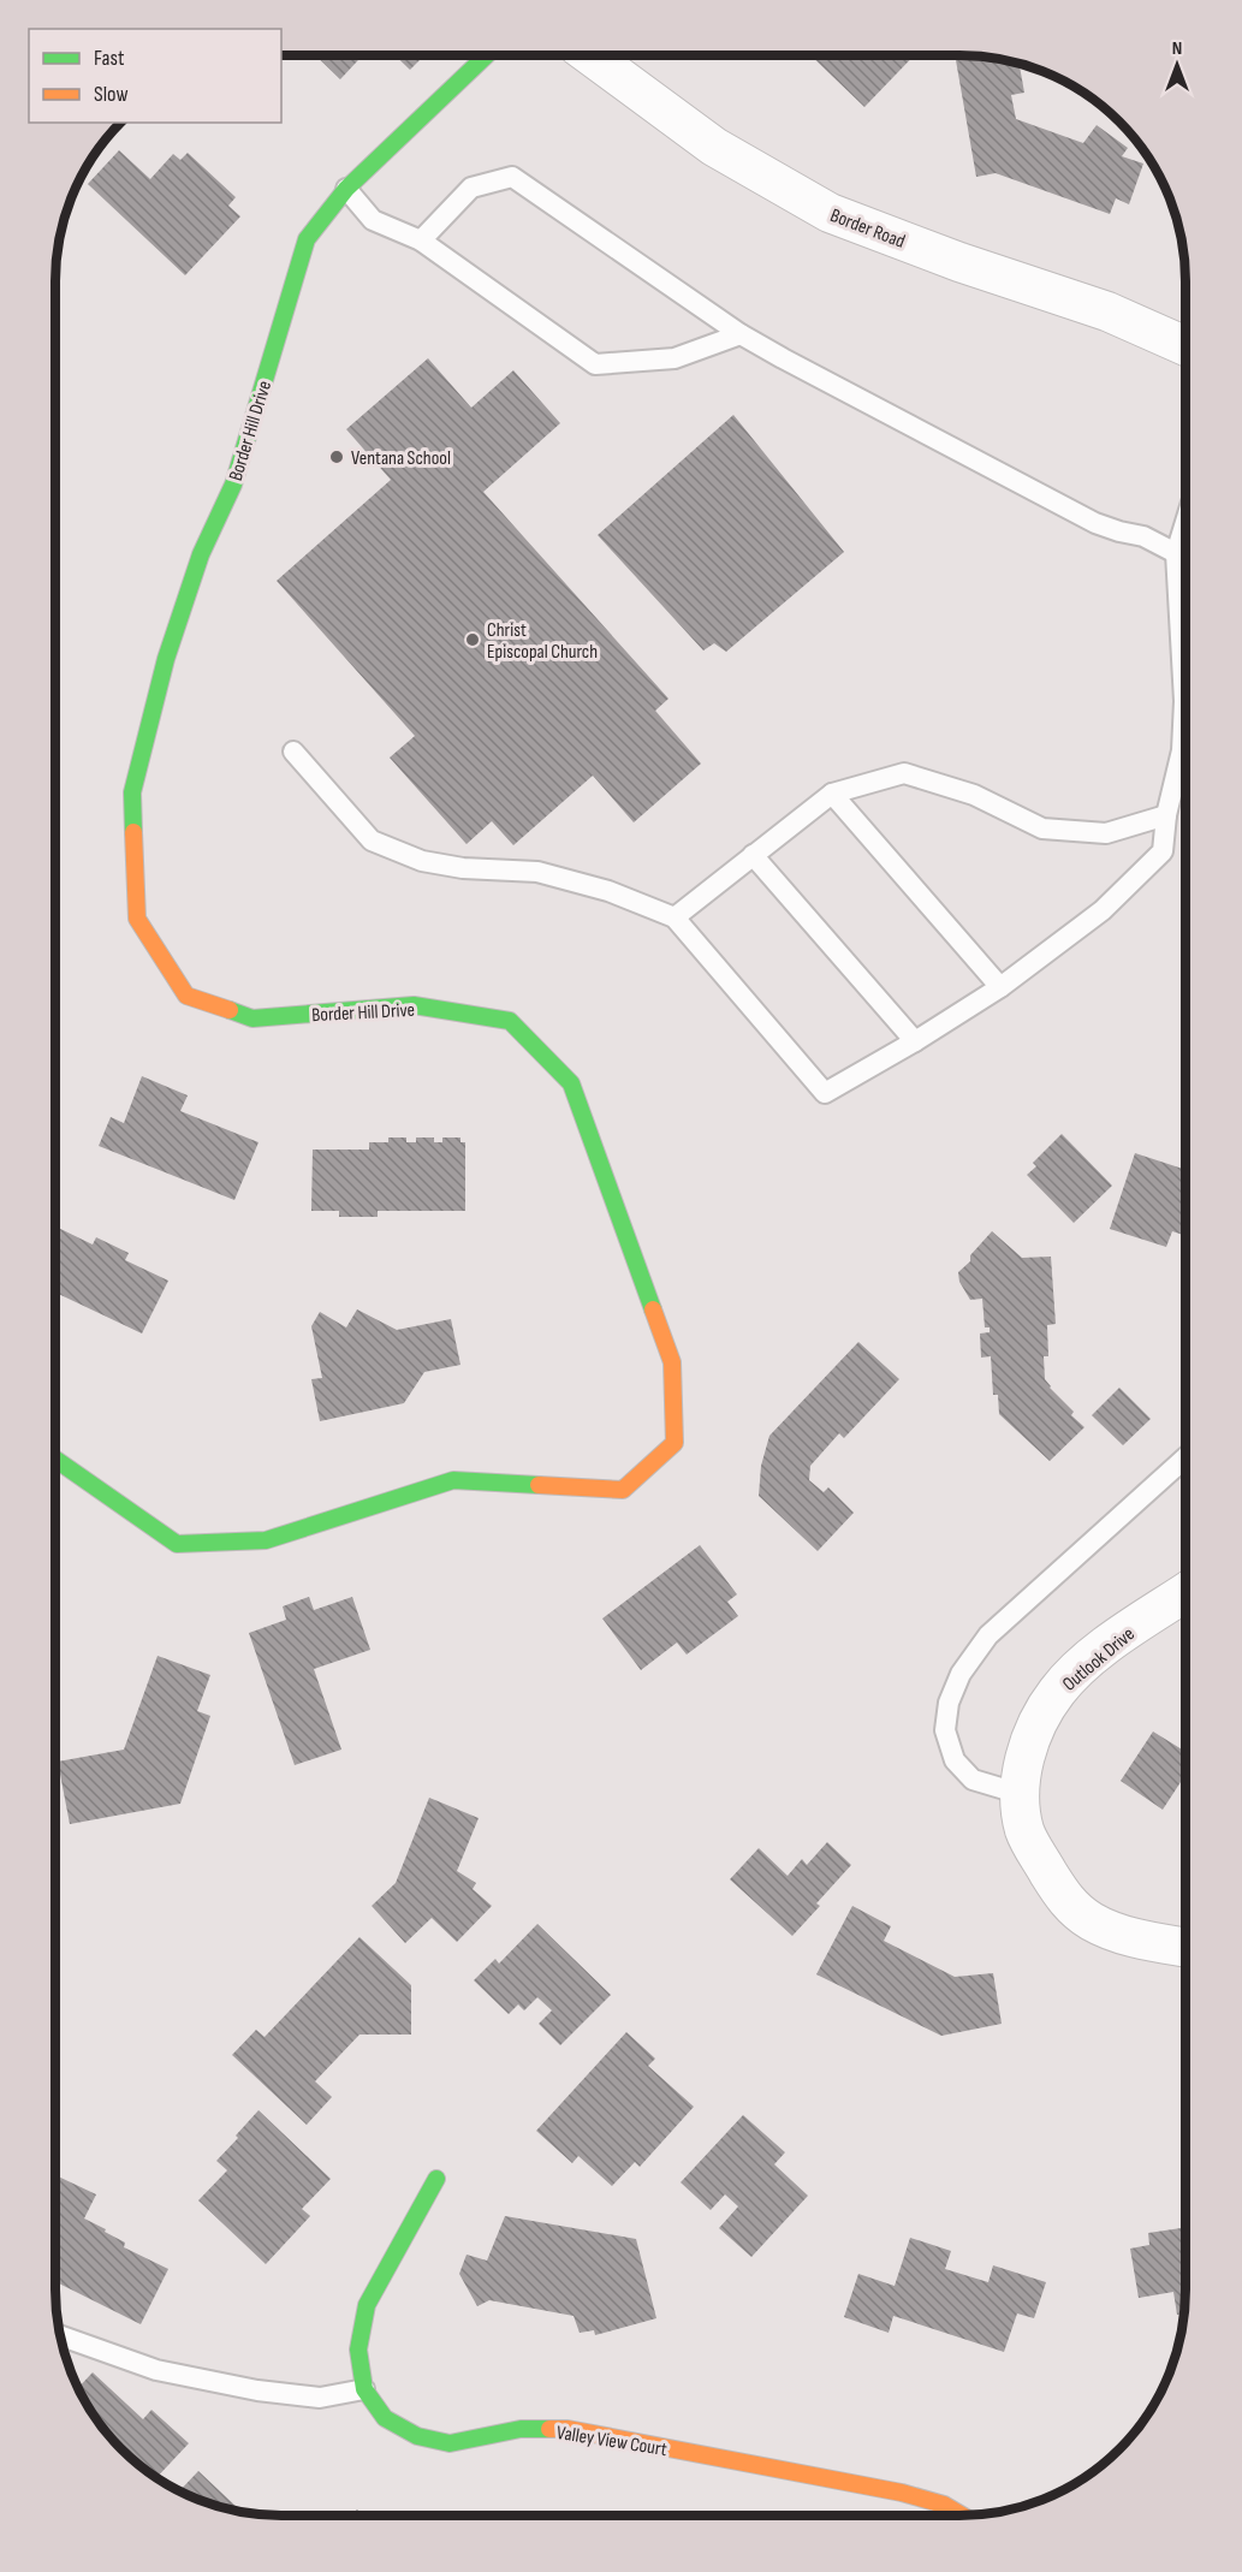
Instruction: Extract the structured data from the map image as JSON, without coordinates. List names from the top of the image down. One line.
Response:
{"streets":{"street":["Border Road","Border Hill Drive","Outlook Drive","Valley View Court"]},"places":["Ventana School","Christ Episcopal Church"],"legend":["Fast","Slow"],"north":"top"}
